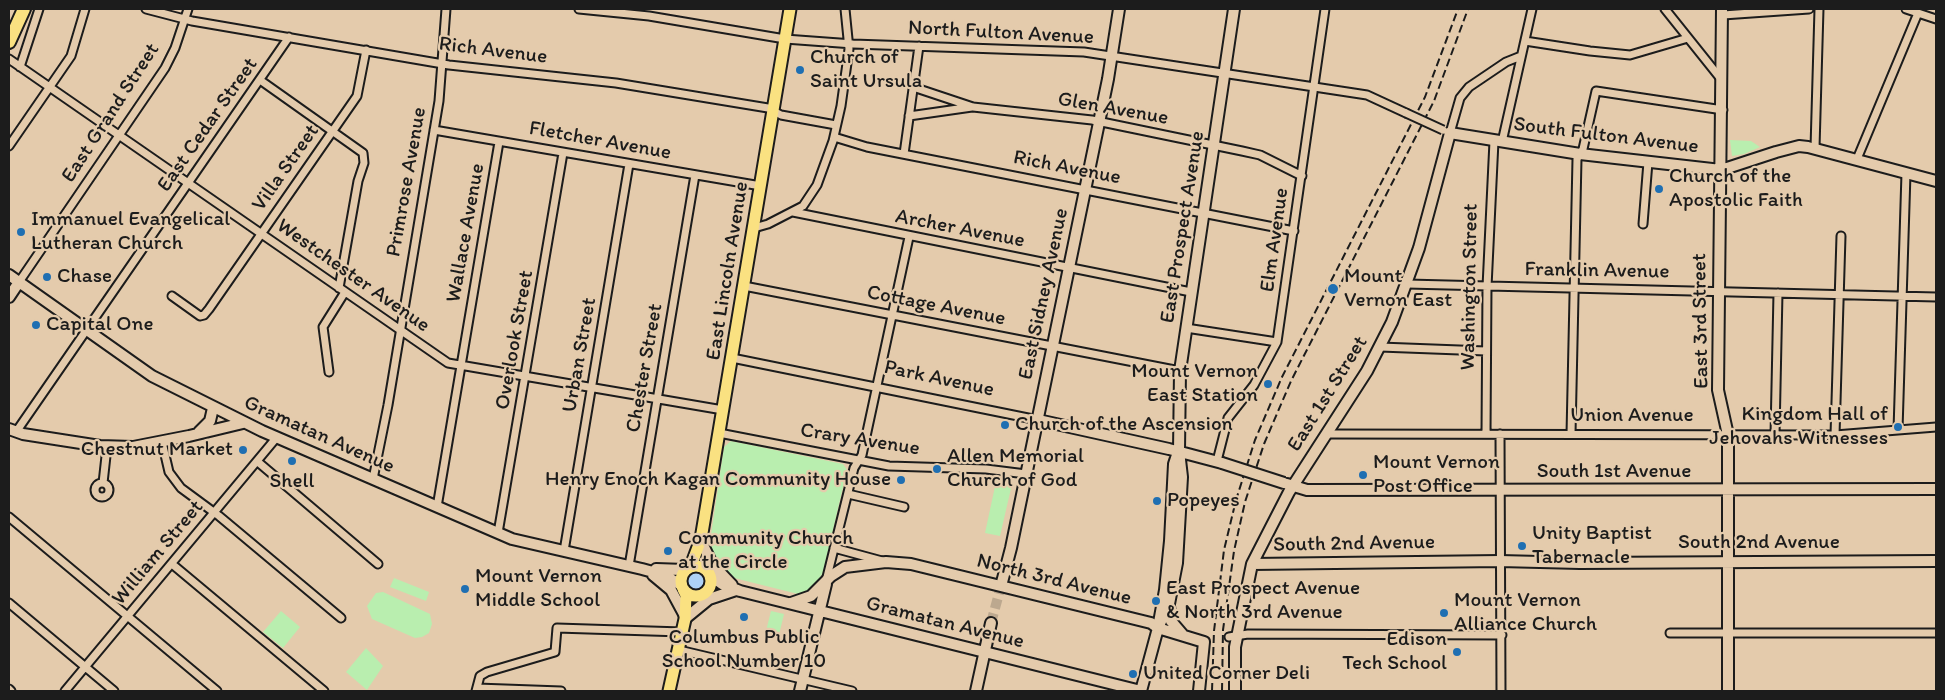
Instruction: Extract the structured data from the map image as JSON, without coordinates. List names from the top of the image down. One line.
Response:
{"streets":{"main road":["East Lincoln Avenue"],"street":["North Fulton Avenue","Rich Avenue","Glen Avenue","East Grand Street","East Cedar Street","South Fulton Avenue","Fletcher Avenue","Villa Street","Primrose Avenue","East Prospect Avenue","Archer Avenue","Wallace Avenue","Elm Avenue","Franklin Avenue","Westchester Avenue","Washington Street","East Sidney Avenue","Cottage Avenue","East 3rd Street","Overlook Street","Urban Street","Chester Street","Park Avenue","East 1st Street","Union Avenue","Gramatan Avenue","Crary Avenue","South 1st Avenue","South 2nd Avenue","William Street","North 3rd Avenue"]},"crossings":[["North Fulton Avenue","South Fulton Avenue"],["North Fulton Avenue","East Prospect Avenue"],["North Fulton Avenue","Elm Avenue"],["North Fulton Avenue","East Lincoln Avenue"],["North Fulton Avenue","East Sidney Avenue"],["Rich Avenue","East Grand Street"],["Rich Avenue","East Cedar Street"],["Rich Avenue","Villa Street"],["Rich Avenue","Primrose Avenue"],["Rich Avenue","East Prospect Avenue"],["Rich Avenue","Elm Avenue"],["Rich Avenue","East Lincoln Avenue"],["Rich Avenue","East Sidney Avenue"],["Glen Avenue","East Prospect Avenue"],["Glen Avenue","Elm Avenue"],["Glen Avenue","East Sidney Avenue"],["East Grand Street","Westchester Avenue"],["East Grand Street","Gramatan Avenue"],["East Cedar Street","Westchester Avenue"],["East Cedar Street","Gramatan Avenue"],["South Fulton Avenue","Washington Street"],["South Fulton Avenue","East 3rd Street"],["South Fulton Avenue","East 1st Street"],["Fletcher Avenue","Primrose Avenue"],["Fletcher Avenue","Wallace Avenue"],["Fletcher Avenue","East Lincoln Avenue"],["Fletcher Avenue","Overlook Street"],["Fletcher Avenue","Urban Street"],["Fletcher Avenue","Chester Street"],["Villa Street","Westchester Avenue"],["Primrose Avenue","Westchester Avenue"],["Primrose Avenue","Gramatan Avenue"],["East Prospect Avenue","Archer Avenue"],["East Prospect Avenue","Cottage Avenue"],["East Prospect Avenue","Park Avenue"],["East Prospect Avenue","Gramatan Avenue"],["East Prospect Avenue","North 3rd Avenue"],["Archer Avenue","East Sidney Avenue"],["Wallace Avenue","Westchester Avenue"],["Wallace Avenue","Gramatan Avenue"],["Elm Avenue","Park Avenue"],["East Lincoln Avenue","Westchester Avenue"],["East Lincoln Avenue","Cottage Avenue"],["East Lincoln Avenue","Park Avenue"],["East Lincoln Avenue","Gramatan Avenue"],["East Lincoln Avenue","Crary Avenue"],["Franklin Avenue","Washington Street"],["Franklin Avenue","East 3rd Street"],["Franklin Avenue","East 1st Street"],["Westchester Avenue","Overlook Street"],["Westchester Avenue","Urban Street"],["Westchester Avenue","Chester Street"],["Washington Street","East 1st Street"],["Washington Street","Union Avenue"],["East Sidney Avenue","Cottage Avenue"],["East Sidney Avenue","Park Avenue"],["East Sidney Avenue","Crary Avenue"],["East Sidney Avenue","North 3rd Avenue"],["East 3rd Street","Union Avenue"],["East 3rd Street","South 1st Avenue"],["East 3rd Street","South 2nd Avenue"],["Overlook Street","Gramatan Avenue"],["Urban Street","Gramatan Avenue"],["Chester Street","Gramatan Avenue"],["Park Avenue","East 1st Street"],["Park Avenue","South 1st Avenue"],["East 1st Street","Union Avenue"],["East 1st Street","South 1st Avenue"],["East 1st Street","South 2nd Avenue"],["Gramatan Avenue","William Street"],["Gramatan Avenue","North 3rd Avenue"]],"places":["Church of Saint Ursula","Church of the Apostolic Faith","Immanuel Evangelical Lutheran Church","Chase","Mount Vernon East","Capital One","Mount Vernon East Station","Church of the Ascension","Kingdom Hall of Jehovahs Witnesses","Chestnut Market","Shell","Allen Memorial Church of God","Mount Vernon Post Office","Henry Enoch Kagan Community House","Popeyes","Unity Baptist Tabernacle","Community Church at the Circle","Mount Vernon Middle School","East Prospect Avenue & North 3rd Avenue","Mount Vernon Alliance Church","Columbus Public School Number 10","Edison Tech School","United Corner Deli"]}
